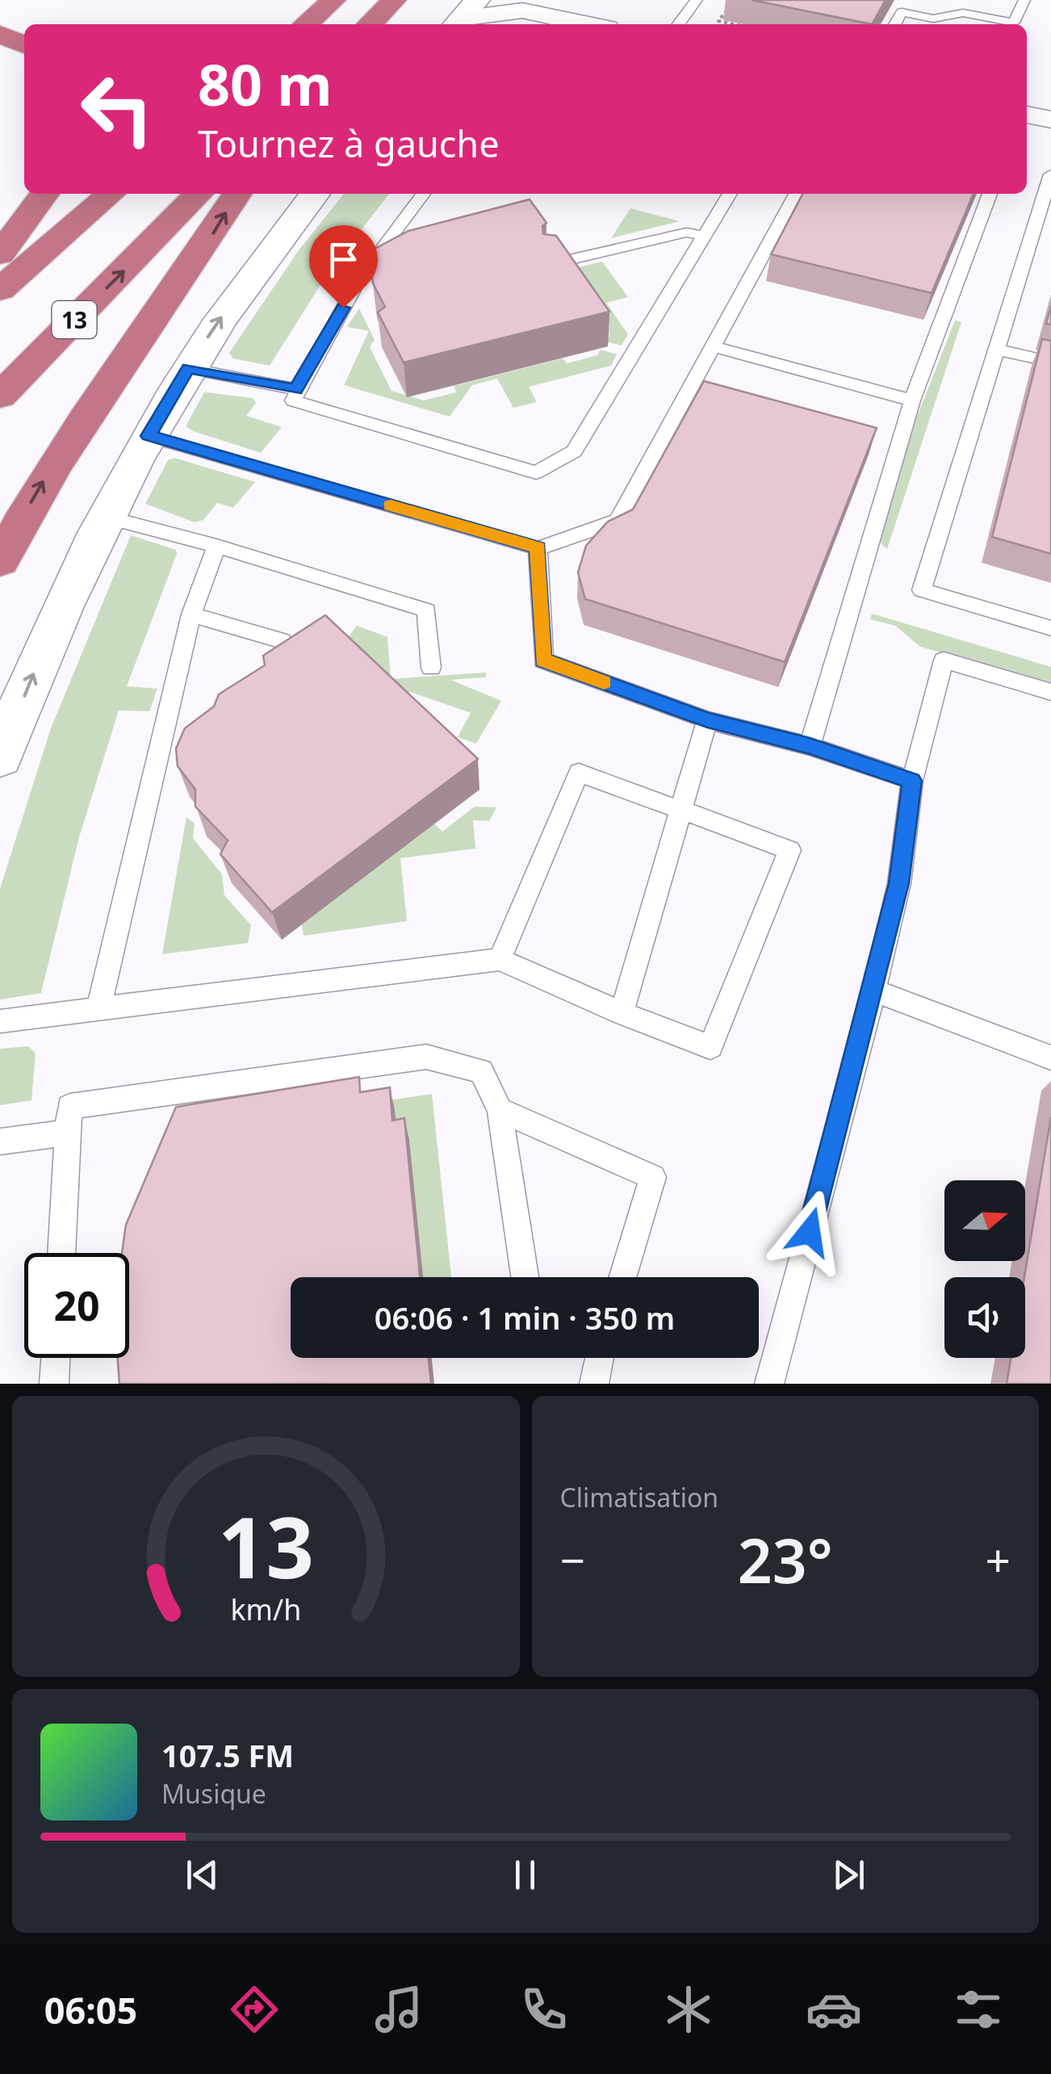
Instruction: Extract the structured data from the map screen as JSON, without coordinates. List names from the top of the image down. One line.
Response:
{"streets":{"highway":["13"]},"north":"right","page":{"turn":["80 m","Tournez à gauche"],"limit":"20","trip":"06:06 · 1 min · 350 m","tile":"Climatisation","heat":["−","23°","+"],"song":["107.5 FM","Musique"],"tabs":"06:05","gauge":["13","km/h"]}}
